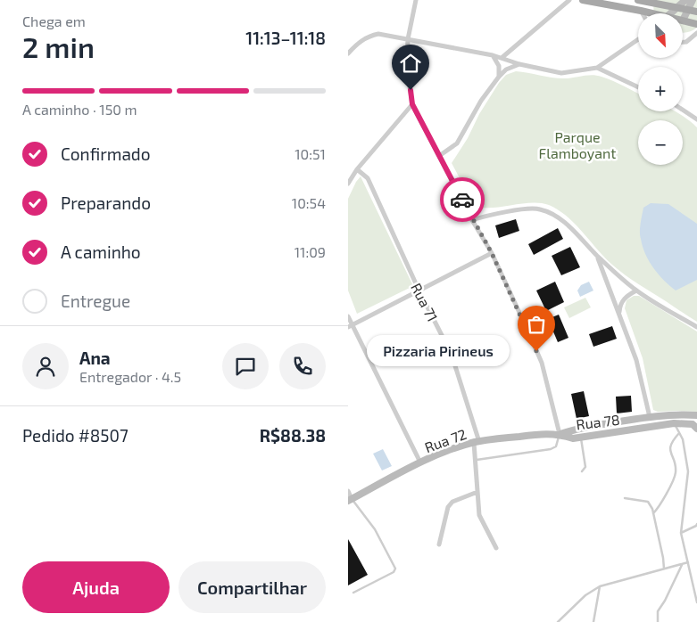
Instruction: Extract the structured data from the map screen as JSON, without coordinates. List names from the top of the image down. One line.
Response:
{"streets":{"main road":["Rua 78","Rua 72"],"street":["Rua 71"]},"crossings":[["Rua 71","Rua 72"],["Rua 78","Rua 72"]],"parks":["Parque Flamboyant"],"places":["Pizzaria Pirineus"],"north":"bottom right","page":{"heading":["2 min","Chega em","11:13–11:18"],"panel":["Ana","Entregador · 4.5","Pedido #8507","R$88.38"],"map_buttons":["+","−"],"bar":"A caminho · 150 m","list":[["Confirmado","10:51"],["Preparando","10:54"],["A caminho","11:09"],"Entregue"],"bubble":"Pizzaria Pirineus","buttons":["Ajuda","Compartilhar"]}}
